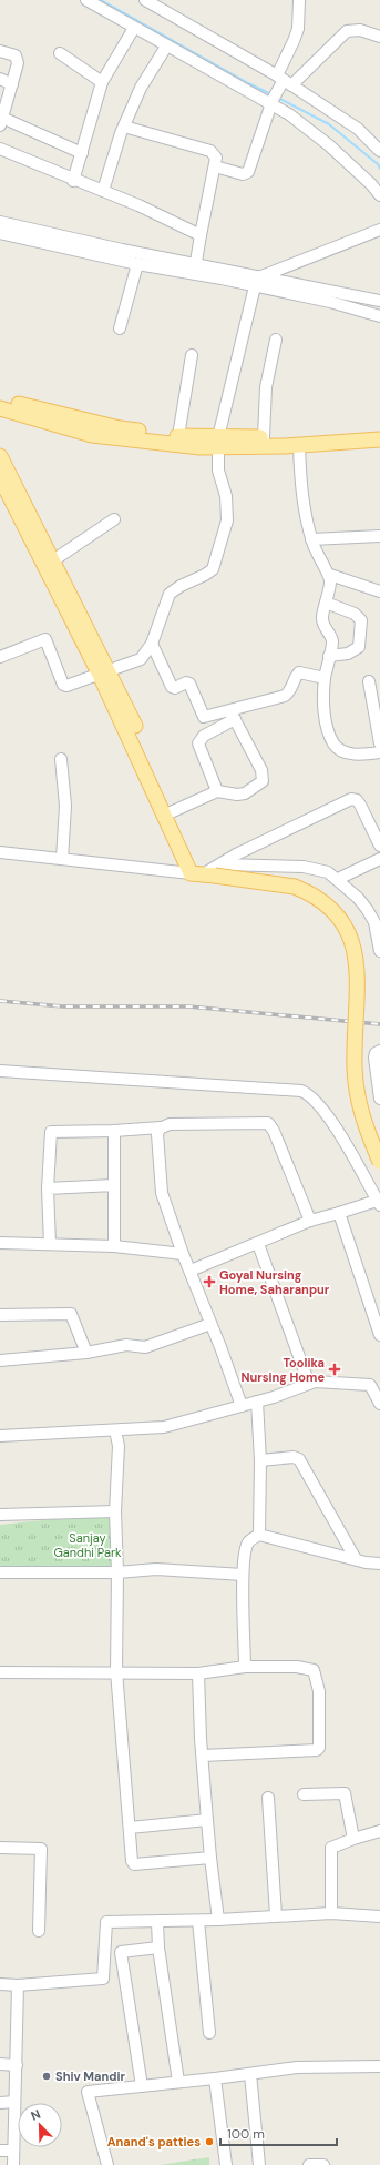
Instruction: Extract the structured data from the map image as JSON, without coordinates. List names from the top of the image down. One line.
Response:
{"parks":["Sanjay Gandhi Park"],"places":{"health":["Goyal Nursing Home, Saharanpur","Toolika Nursing Home"],"other":["Shiv Mandir","Anand's patties"]},"scale_bar":"100 m","north":"top left"}
